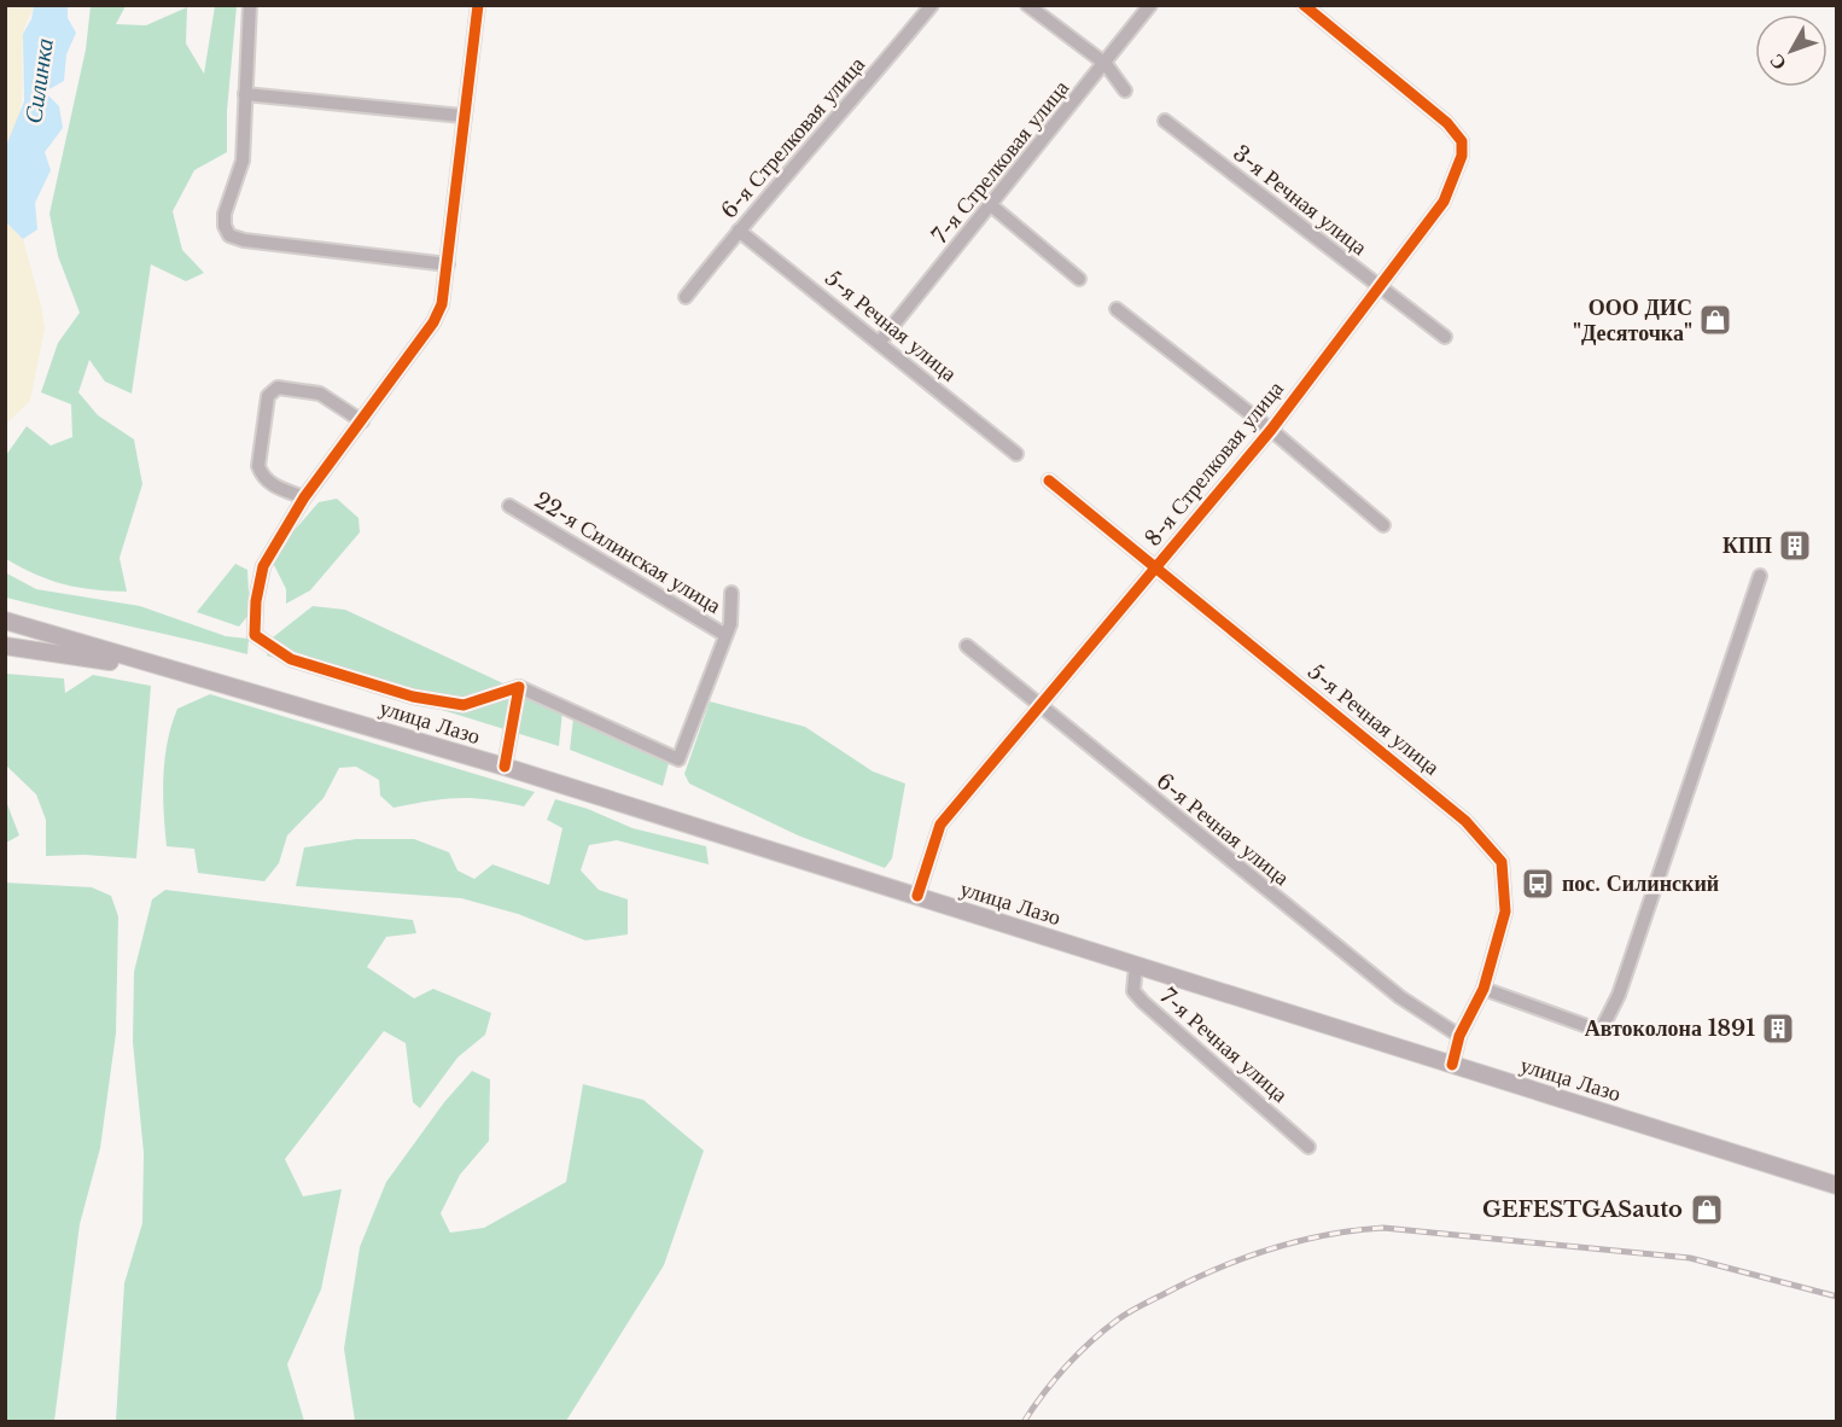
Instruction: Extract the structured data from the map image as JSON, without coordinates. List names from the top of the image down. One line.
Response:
{"streets":{"main road":["улица Лазо"],"street":["6-я Стрелковая улица","7-я Стрелковая улица","3-я Речная улица","5-я Речная улица","8-я Стрелковая улица","22-я Силинская улица","6-я Речная улица","7-я Речная улица"]},"crossings":[["6-я Стрелковая улица","5-я Речная улица"],["7-я Стрелковая улица","5-я Речная улица"],["3-я Речная улица","8-я Стрелковая улица"],["5-я Речная улица","8-я Стрелковая улица"],["5-я Речная улица","улица Лазо"],["5-я Речная улица","6-я Речная улица"],["8-я Стрелковая улица","улица Лазо"],["8-я Стрелковая улица","6-я Речная улица"],["улица Лазо","7-я Речная улица"]],"water":["Силинка"],"places":{"shop":["ООО ДИС \"Десяточка\"","GEFESTGASauto"],"building":["КПП","Автоколона 1891"],"bus stop":["пос. Силинский"]},"north":"bottom left"}
